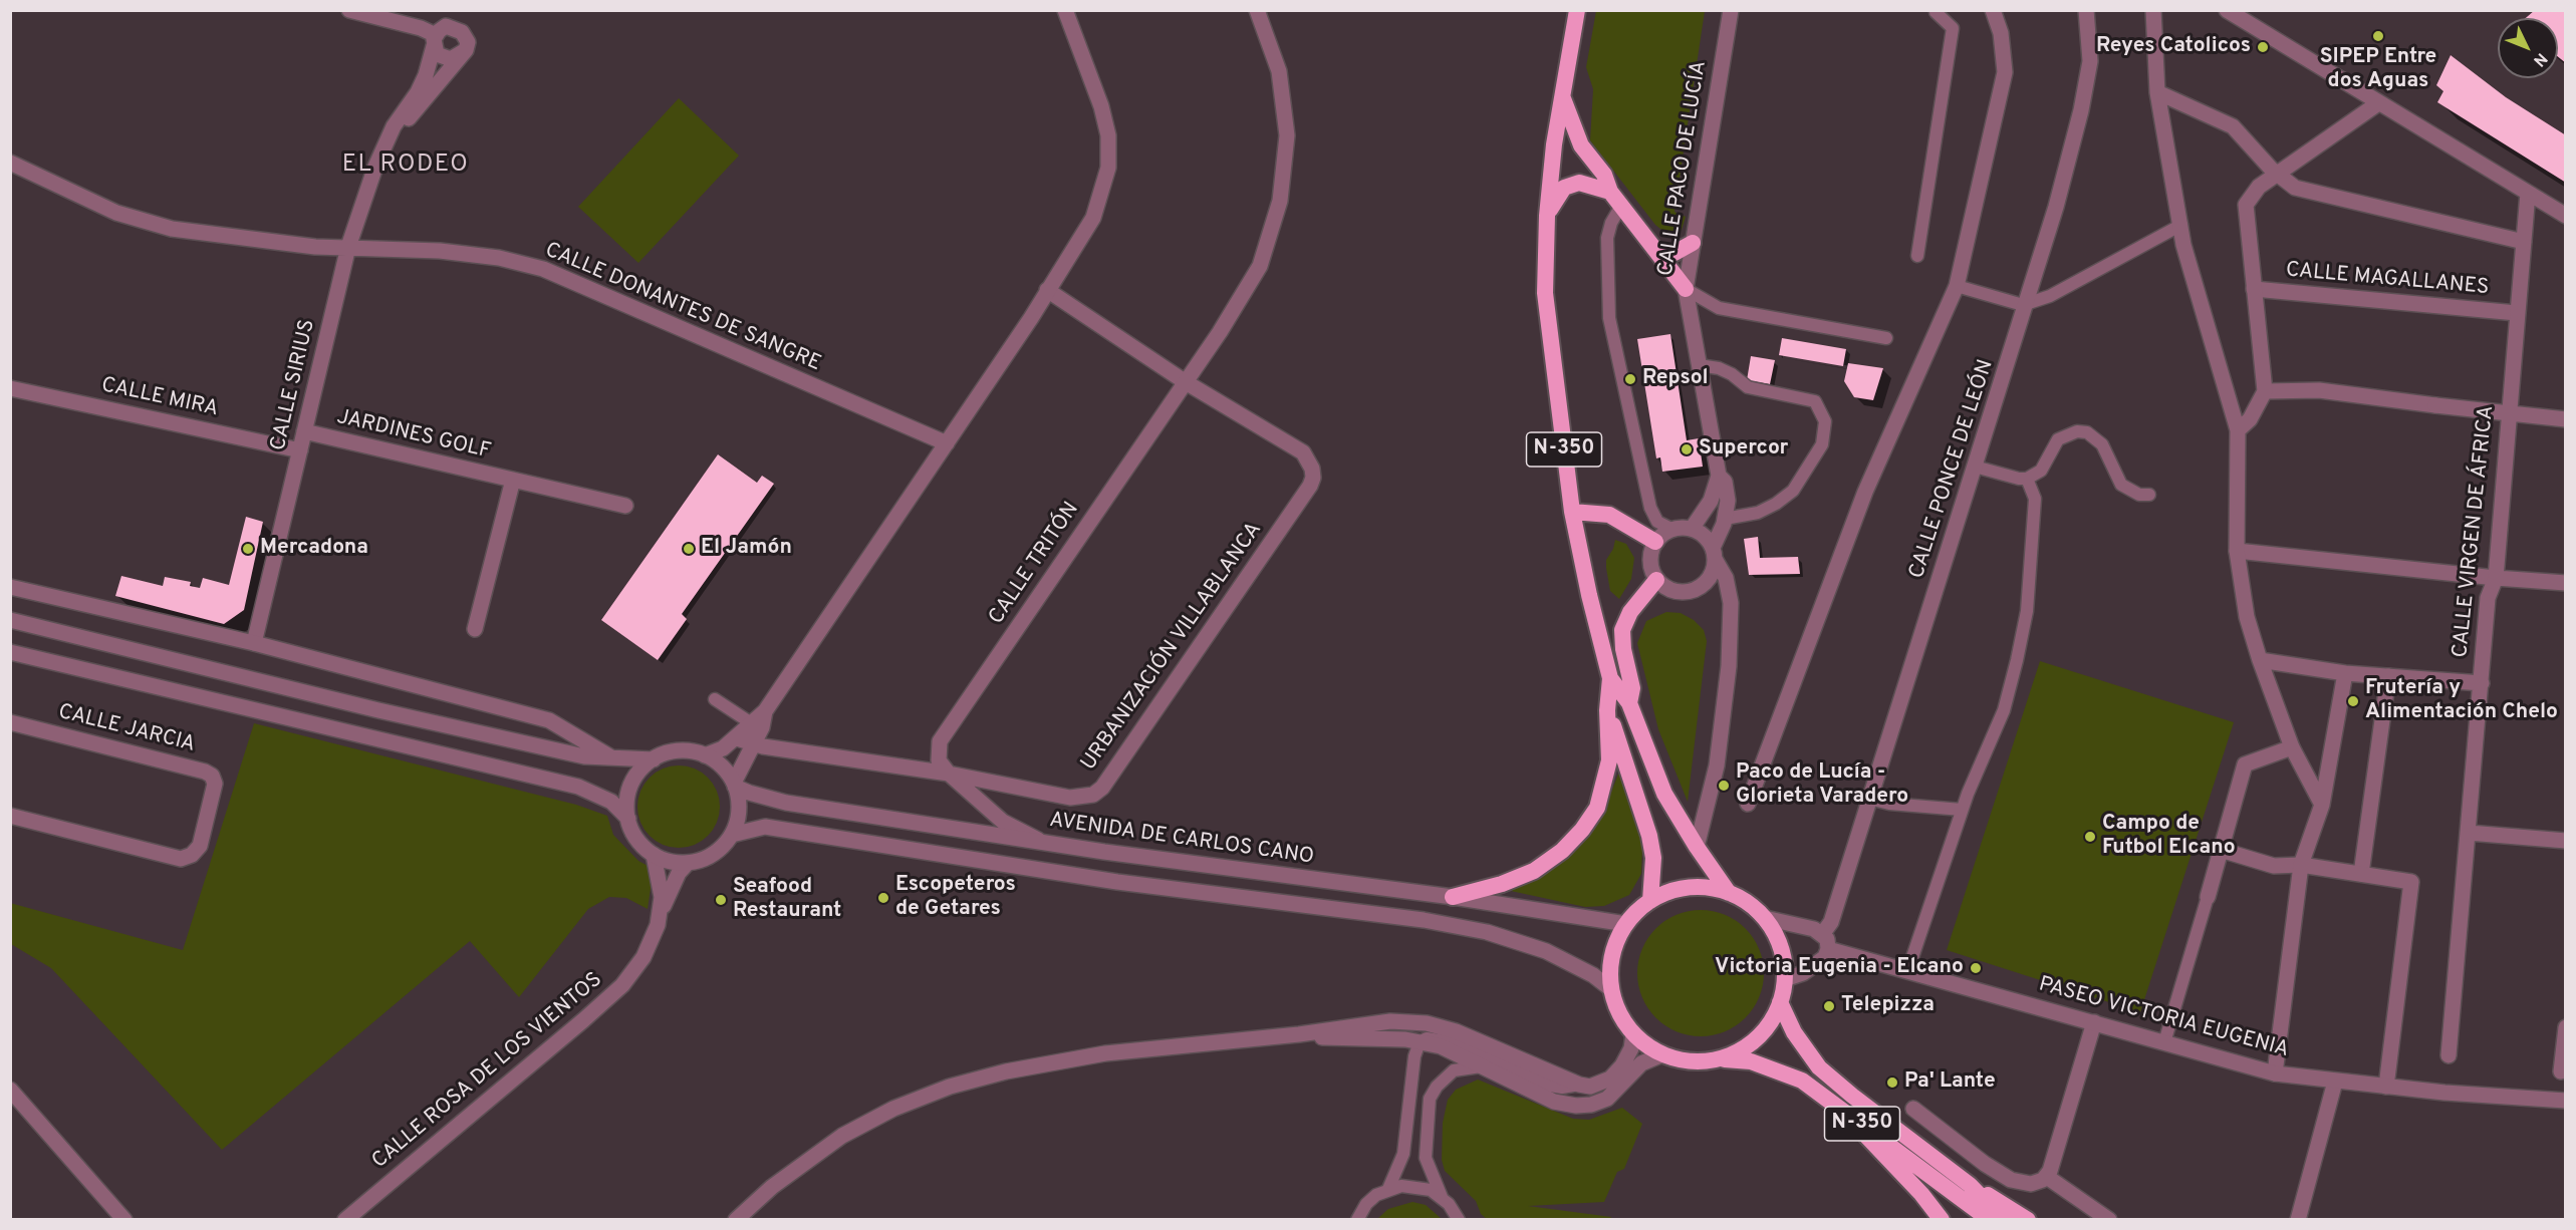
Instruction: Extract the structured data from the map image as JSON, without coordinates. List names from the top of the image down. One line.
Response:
{"streets":{"highway":["N-350"],"street":["CALLE PACO DE LUCÍA","CALLE MAGALLANES","CALLE DONANTES DE SANGRE","CALLE SIRIUS","CALLE MIRA","JARDINES GOLF","CALLE PONCE DE LEÓN","CALLE VIRGEN DE ÁFRICA","CALLE TRITÓN","URBANIZACIÓN VILLABLANCA","CALLE JARCIA","AVENIDA DE CARLOS CANO","PASEO VICTORIA EUGENIA","CALLE ROSA DE LOS VIENTOS"]},"crossings":[["CALLE MAGALLANES","CALLE VIRGEN DE ÁFRICA"],["CALLE DONANTES DE SANGRE","CALLE SIRIUS"],["CALLE SIRIUS","CALLE MIRA"],["CALLE SIRIUS","JARDINES GOLF"],["N-350","AVENIDA DE CARLOS CANO"],["CALLE TRITÓN","URBANIZACIÓN VILLABLANCA"],["AVENIDA DE CARLOS CANO","CALLE ROSA DE LOS VIENTOS"]],"districts":["EL RODEO"],"places":["SIPEP Entre dos Aguas","Reyes Catolicos","Repsol","Supercor","Mercadona","El Jamón","Frutería y Alimentación Chelo","Paco de Lucía - Glorieta Varadero","Campo de Futbol Elcano","Escopeteros de Getares","Seafood Restaurant","Victoria Eugenia - Elcano","Telepizza","Pa' Lante"],"north":"bottom right"}
